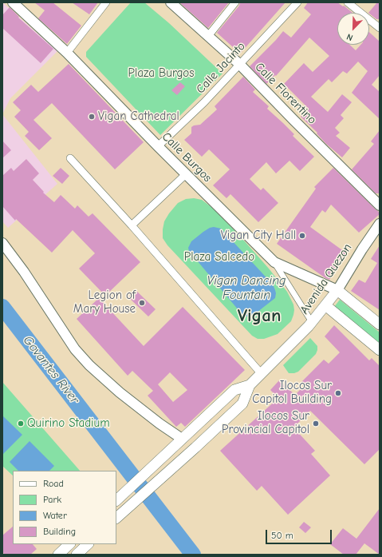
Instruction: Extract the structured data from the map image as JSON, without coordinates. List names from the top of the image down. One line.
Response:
{"streets":{"main road":["Calle Burgos","Avenida Quezon"],"street":["Calle Jacinto","Calle Florentino"]},"crossings":[["Calle Jacinto","Calle Florentino"],["Calle Jacinto","Calle Burgos"],["Calle Burgos","Avenida Quezon"]],"districts":["Vigan"],"water":["Vigan Dancing Fountain","Govantes River"],"parks":["Plaza Burgos","Plaza Salcedo"],"places":["Vigan Cathedral","Vigan City Hall","Legion of Mary House","Ilocos Sur Capitol Building","Quirino Stadium","Ilocos Sur Provincial Capitol"],"legend":["Road","Park","Water","Building"],"scale_bar":"50 m","north":"bottom left"}
